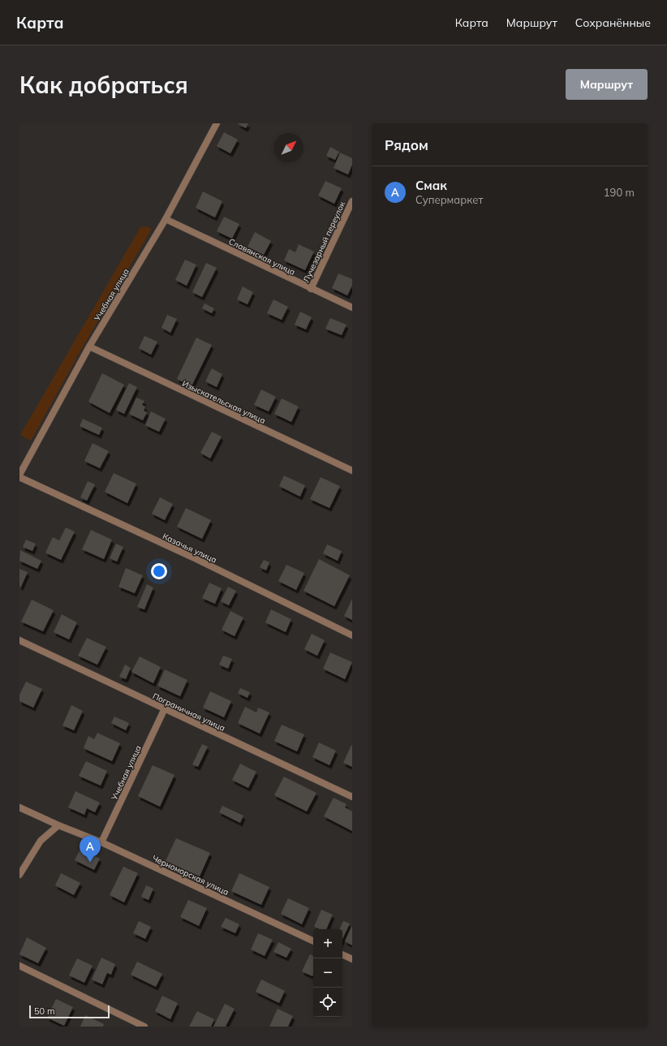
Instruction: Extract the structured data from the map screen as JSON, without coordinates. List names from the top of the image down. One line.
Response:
{"streets":{"street":["Лучезарный переулок","Славянская улица","Учебная улица","Изыскательская улица","Казачья улица","Пограничная улица","Черноморская улица"]},"crossings":[["Лучезарный переулок","Славянская улица"],["Славянская улица","Учебная улица"],["Учебная улица","Изыскательская улица"],["Учебная улица","Пограничная улица"],["Учебная улица","Черноморская улица"]],"scale_bar":"50 m","north":"top right","page":{"header":"Карта","nav":["Карта","Маршрут","Сохранённые"],"buttons":"Маршрут","title":"Как добраться","heading":"Рядом","list":[{"mark":"A","name":"Смак","note":"Супермаркет","value":"190 m"}],"pins":"A","map_buttons":["+","−"],"scale":"50 m"}}
